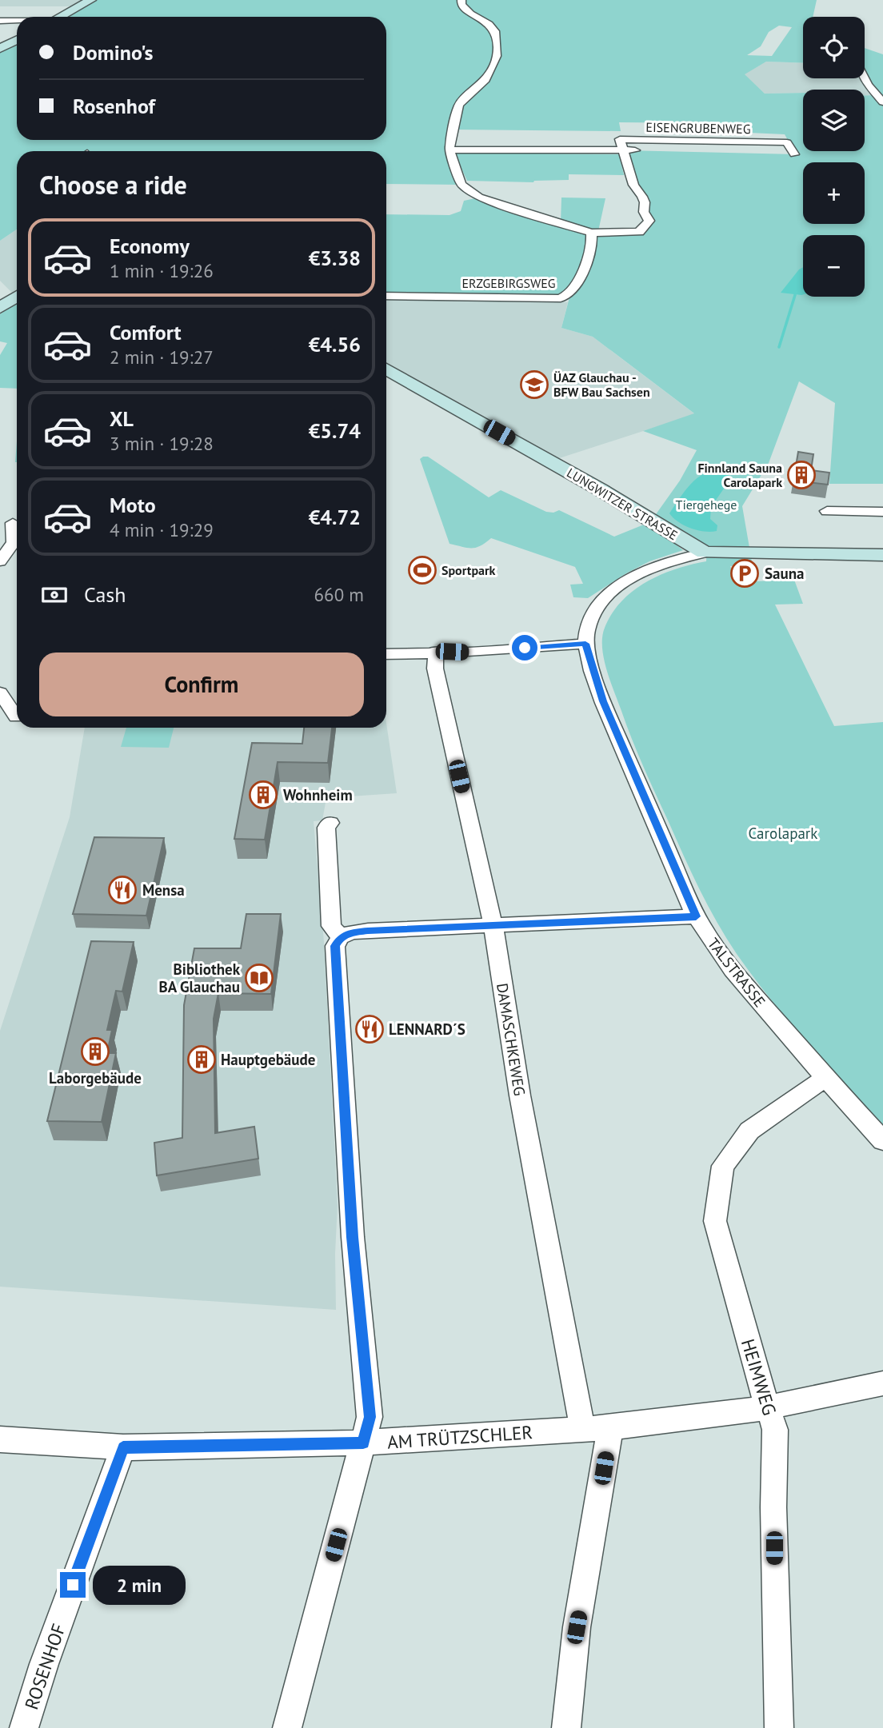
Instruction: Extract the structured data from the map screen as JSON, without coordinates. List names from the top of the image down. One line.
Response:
{"streets":{"street":["EISENGRUBENWEG","ERZGEBIRGSWEG","LUNGWITZER STRASSE","TALSTRASSE","DAMASCHKEWEG","HEIMWEG","AM TRÜTZSCHLER","ROSENHOF"]},"crossings":[["TALSTRASSE","HEIMWEG"],["DAMASCHKEWEG","AM TRÜTZSCHLER"],["HEIMWEG","AM TRÜTZSCHLER"],["AM TRÜTZSCHLER","ROSENHOF"]],"parks":["Tiergehege","Carolapark"],"places":{"school or university":["ÜAZ Glauchau - BFW Bau Sachsen"],"building":["Finnland Sauna Carolapark","Wohnheim","Laborgebäude","Hauptgebäude"],"sports":["Sportpark"],"parking":["Sauna"],"restaurant":["Mensa","LENNARD´S"],"library":["Bibliothek BA Glauchau"]},"page":{"map_buttons":["+","−"],"banner":["Domino's","Rosenhof"],"heading":"Choose a ride","list":[{"name":"Economy","note":"1 min · 19:26","value":"€3.38"},{"name":"Comfort","note":"2 min · 19:27","value":"€4.56"},{"name":"XL","note":"3 min · 19:28","value":"€5.74"},{"name":"Moto","note":"4 min · 19:29","value":"€4.72"}],"pay":["Cash","660 m"],"buttons":"Confirm","bubble":"2 min"}}
